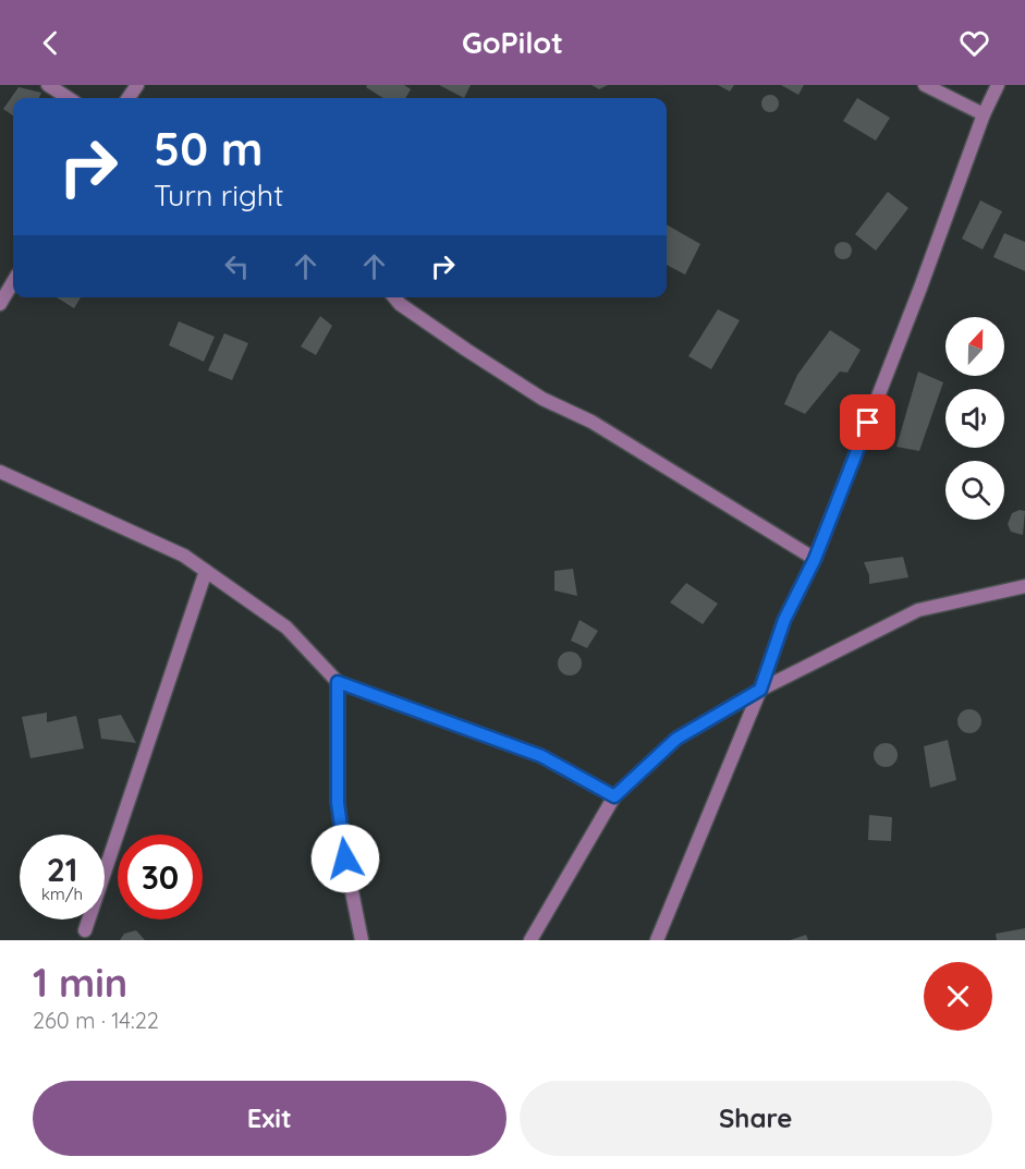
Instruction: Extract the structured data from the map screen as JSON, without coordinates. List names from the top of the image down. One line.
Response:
{"north":"top","page":{"header":"GoPilot","turn":["50 m","Turn right"],"speed":"21 km/h","limit":"30","heading":["1 min","260 m · 14:22"],"buttons":["Exit","Share"]}}
